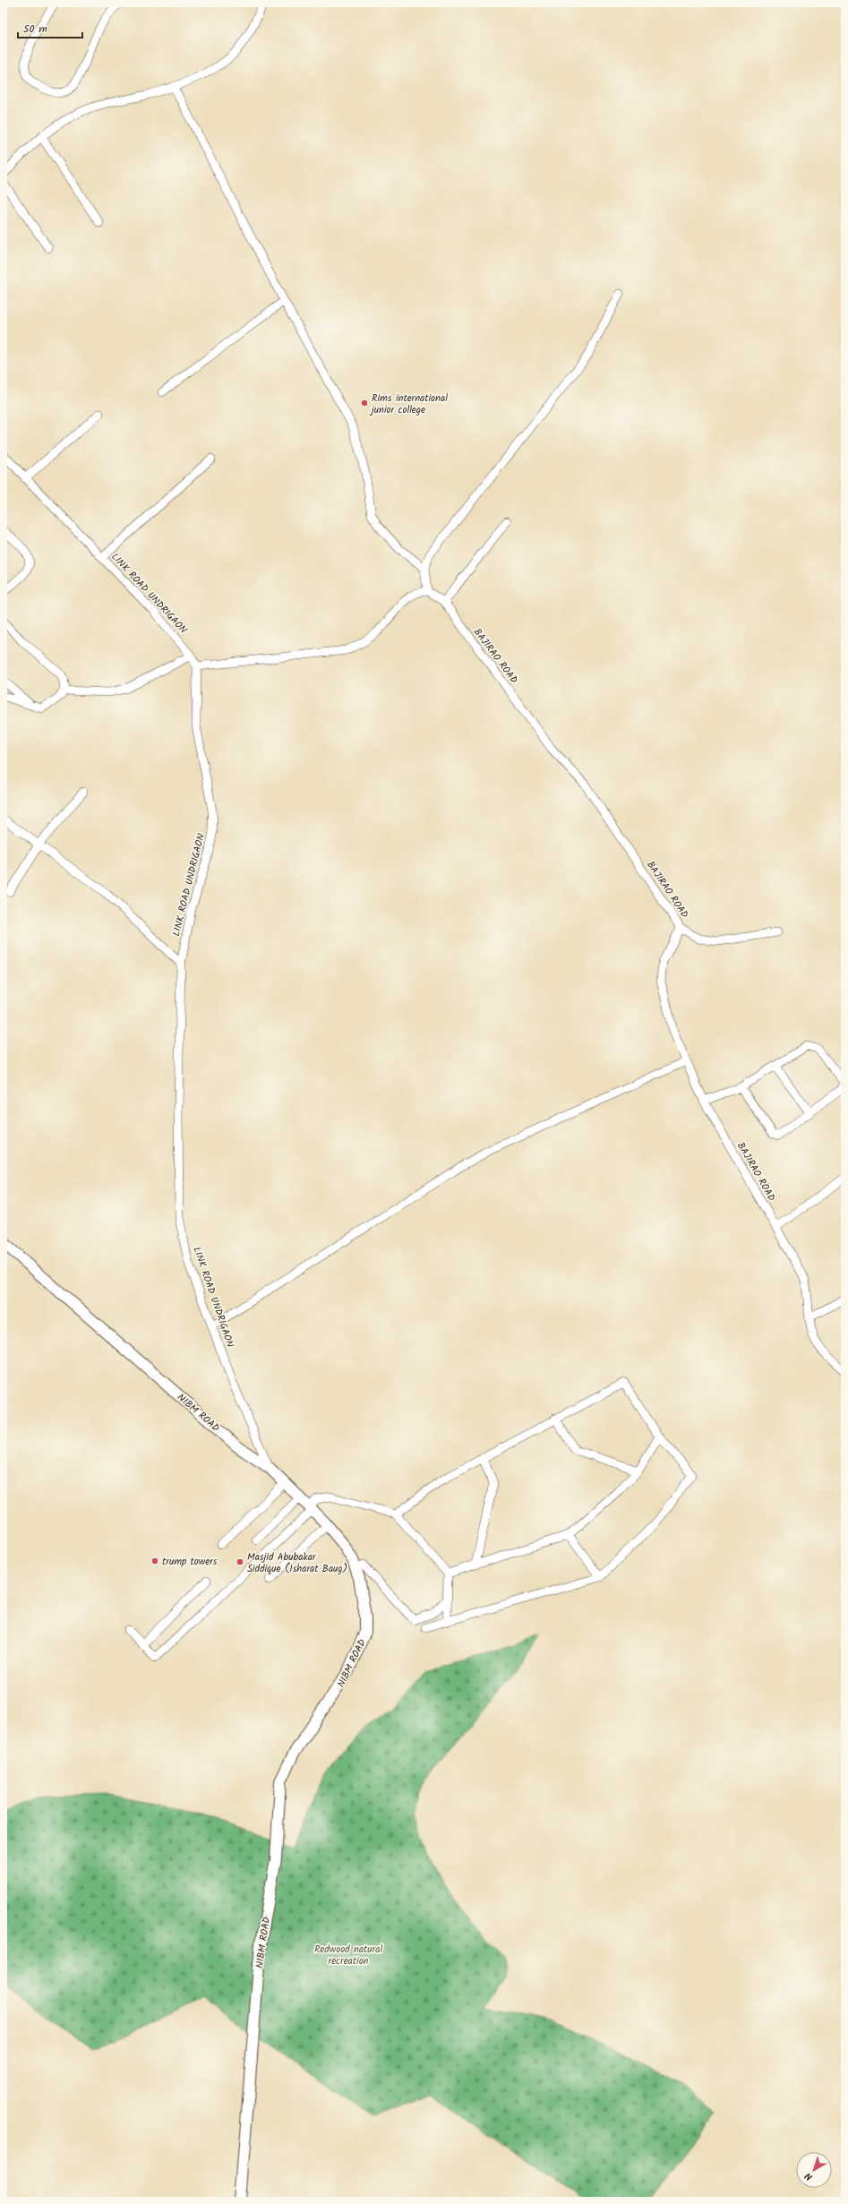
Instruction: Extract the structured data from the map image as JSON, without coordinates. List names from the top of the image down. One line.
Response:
{"streets":{"main road":["NIBM ROAD"],"street":["LINK ROAD UNDRIGAON","BAJIRAO ROAD"]},"crossings":[["LINK ROAD UNDRIGAON","NIBM ROAD"]],"parks":["Redwood natural recreation"],"places":["Rims international junior college","trump towers","Masjid Abubakar Siddique (Isharat Baug)"],"scale_bar":"50 m","north":"bottom left"}
